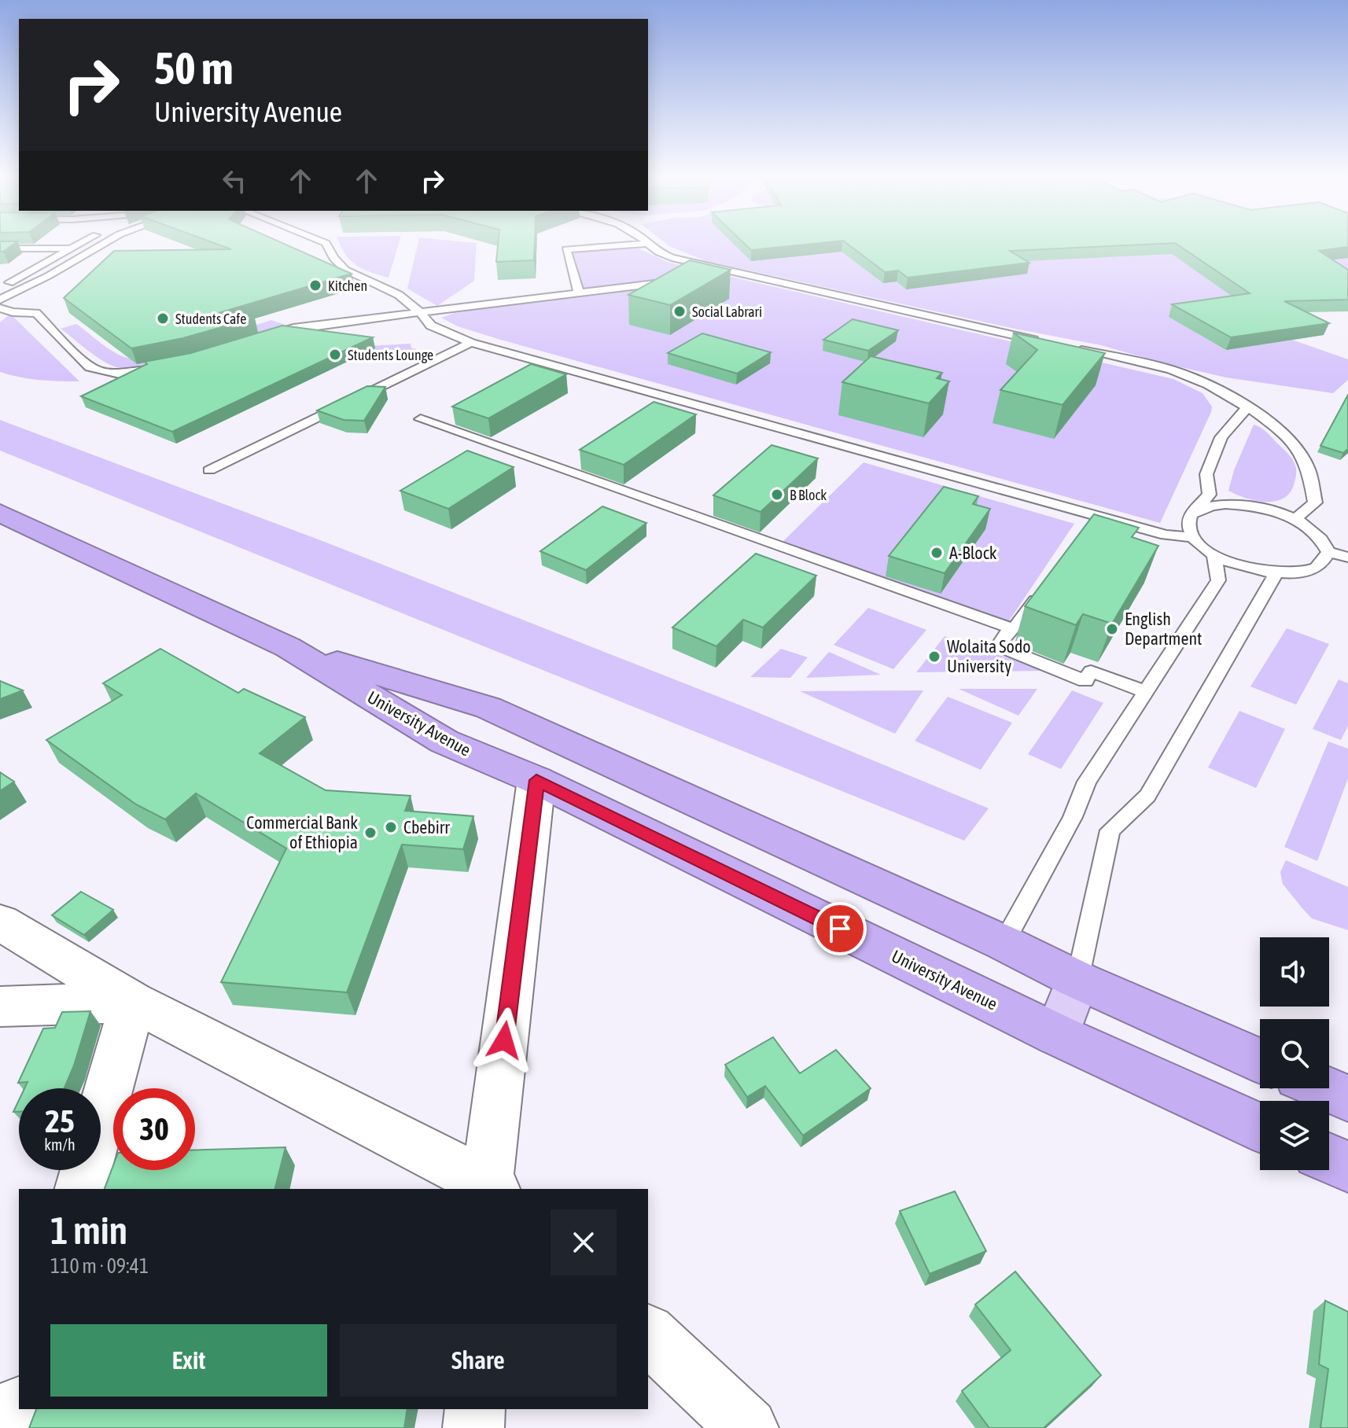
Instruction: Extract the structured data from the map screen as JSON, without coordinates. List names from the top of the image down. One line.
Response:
{"streets":{"highway":["University Avenue"]},"places":["Kitchen","Social Labrari","Students Cafe","Students Lounge","B Block","A-Block","English Department","Wolaita Sodo University","Cbebirr","Commercial Bank of Ethiopia"],"page":{"turn":["50 m","University Avenue"],"speed":"25 km/h","limit":"30","heading":["1 min","110 m · 09:41"],"buttons":["Exit","Share"]}}
